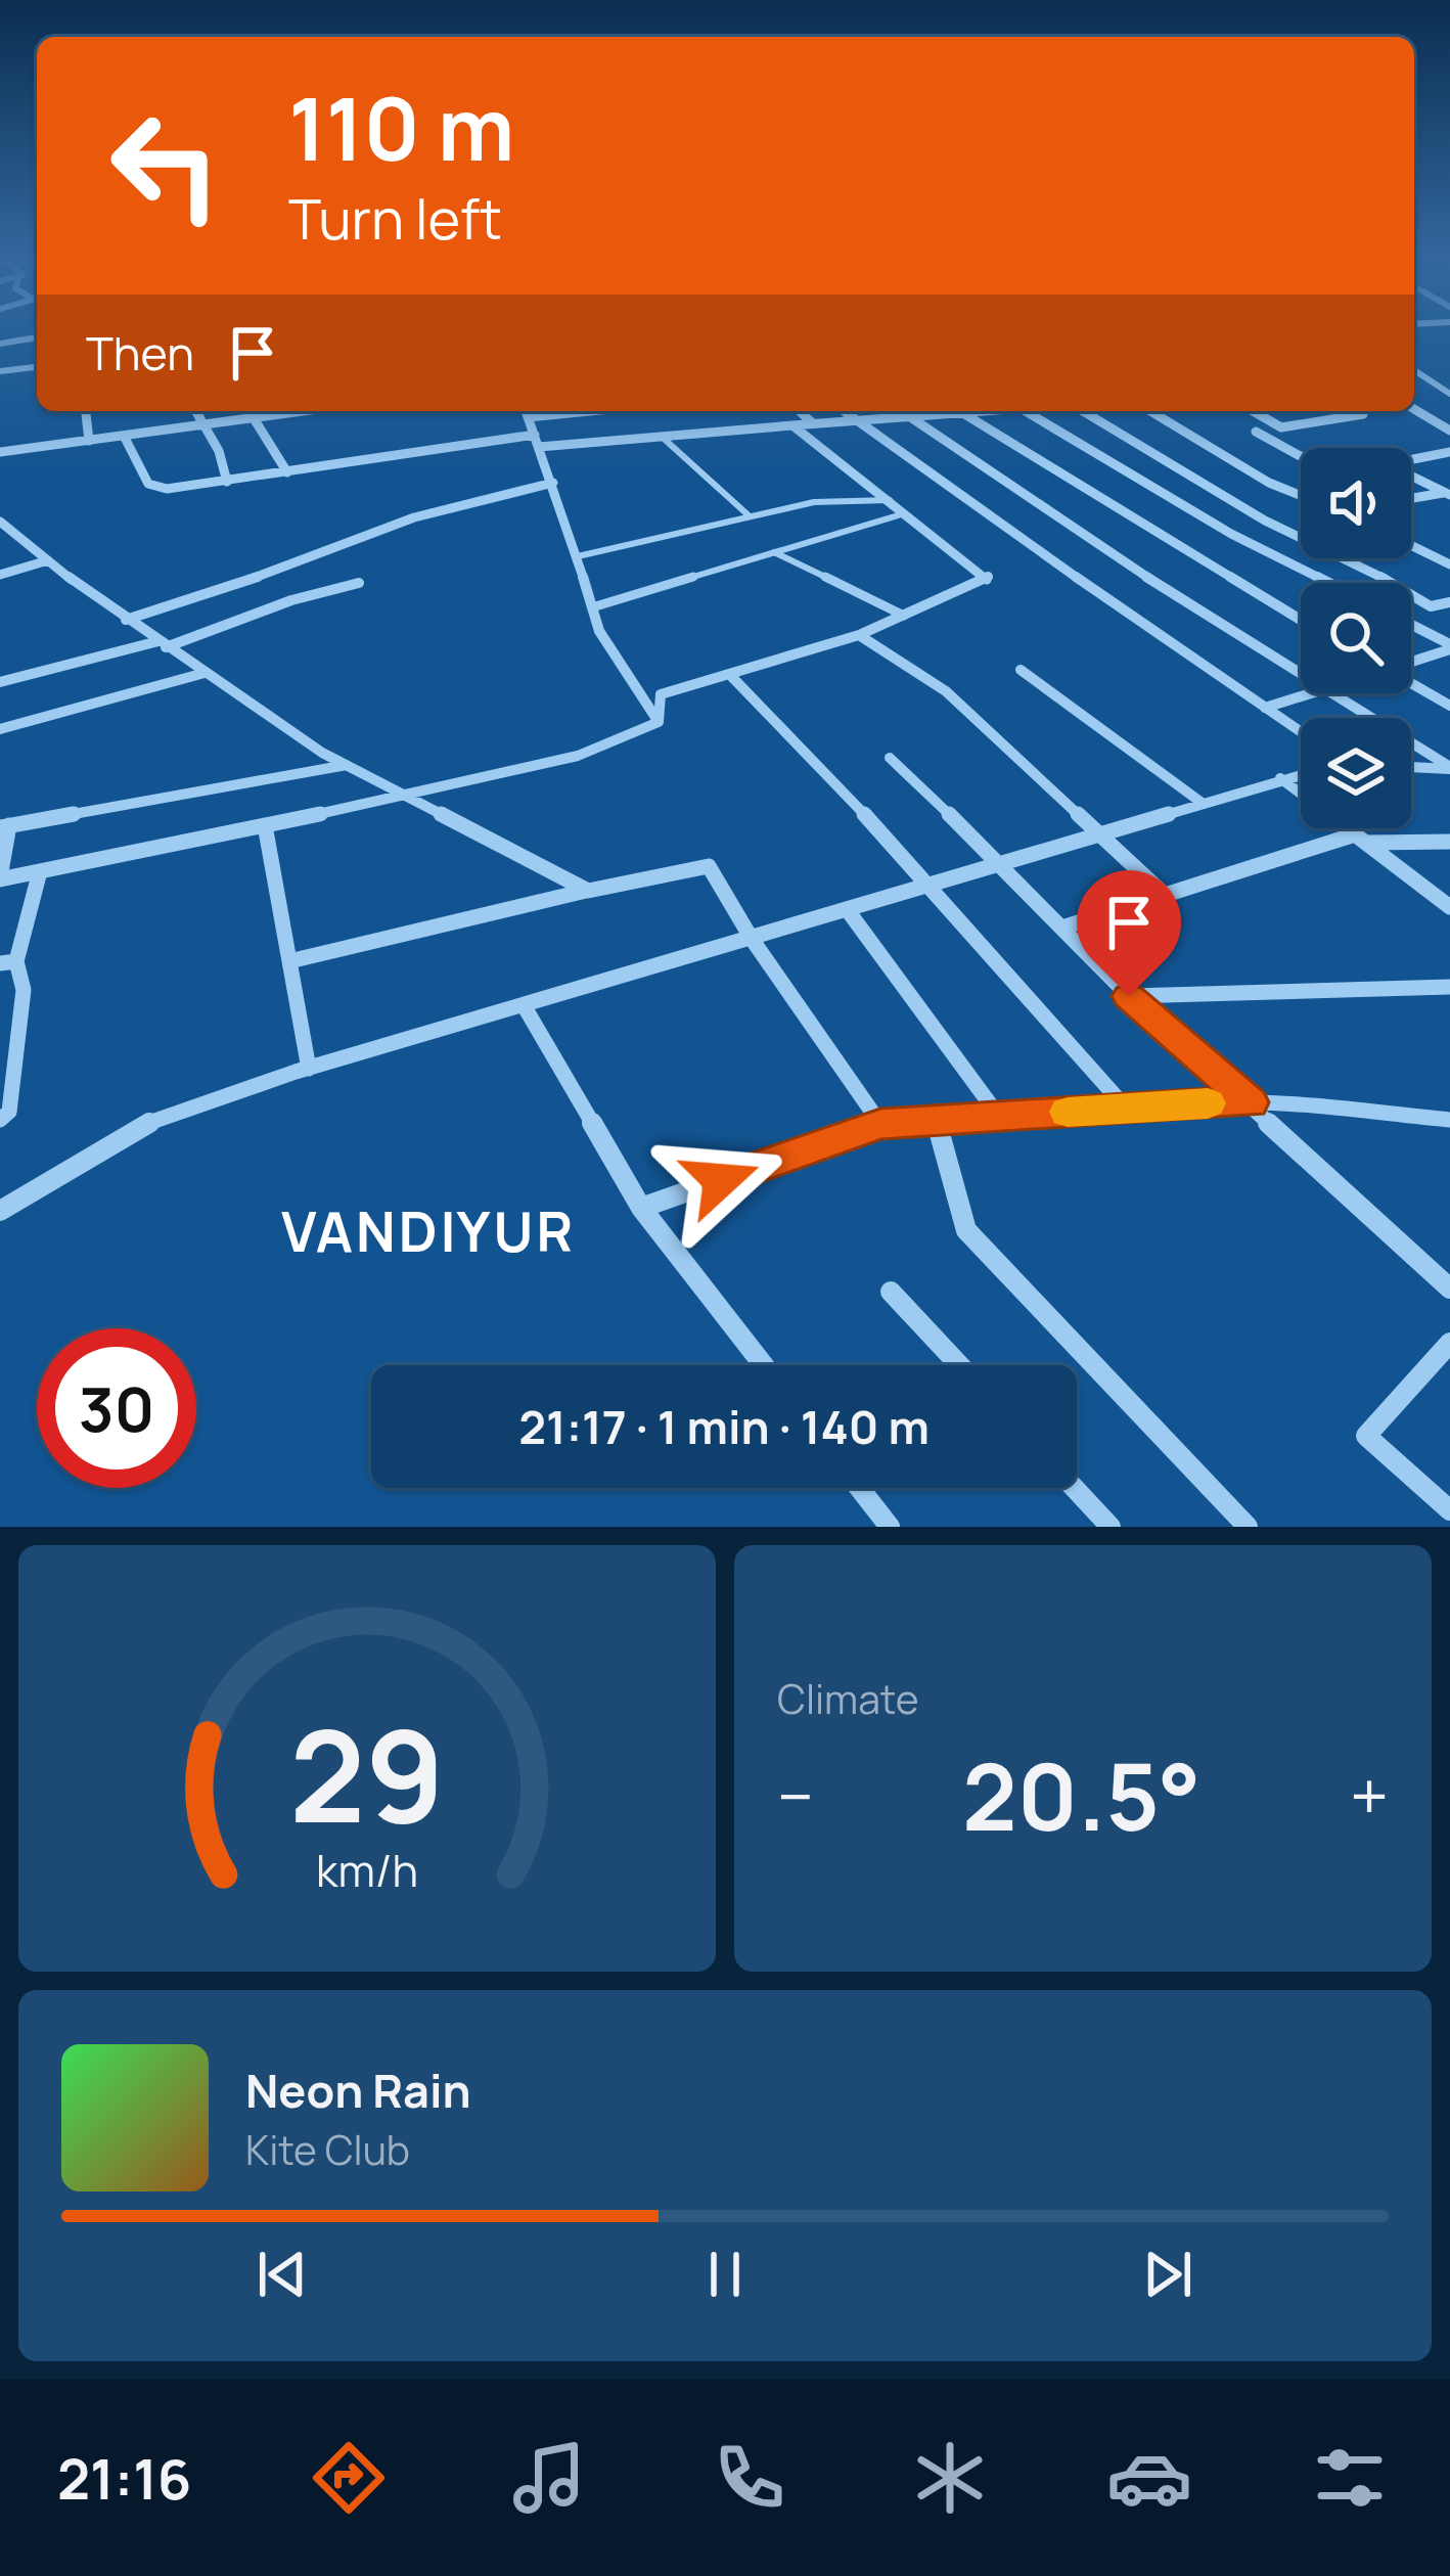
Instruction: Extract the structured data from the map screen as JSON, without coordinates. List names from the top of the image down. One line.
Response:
{"districts":["VANDIYUR"],"page":{"turn":["110 m","Turn left"],"then":"Then","limit":"30","trip":"21:17 · 1 min · 140 m","tile":"Climate","heat":["−","20.5°","+"],"song":["Neon Rain","Kite Club"],"tabs":"21:16","gauge":["29","km/h"]}}
